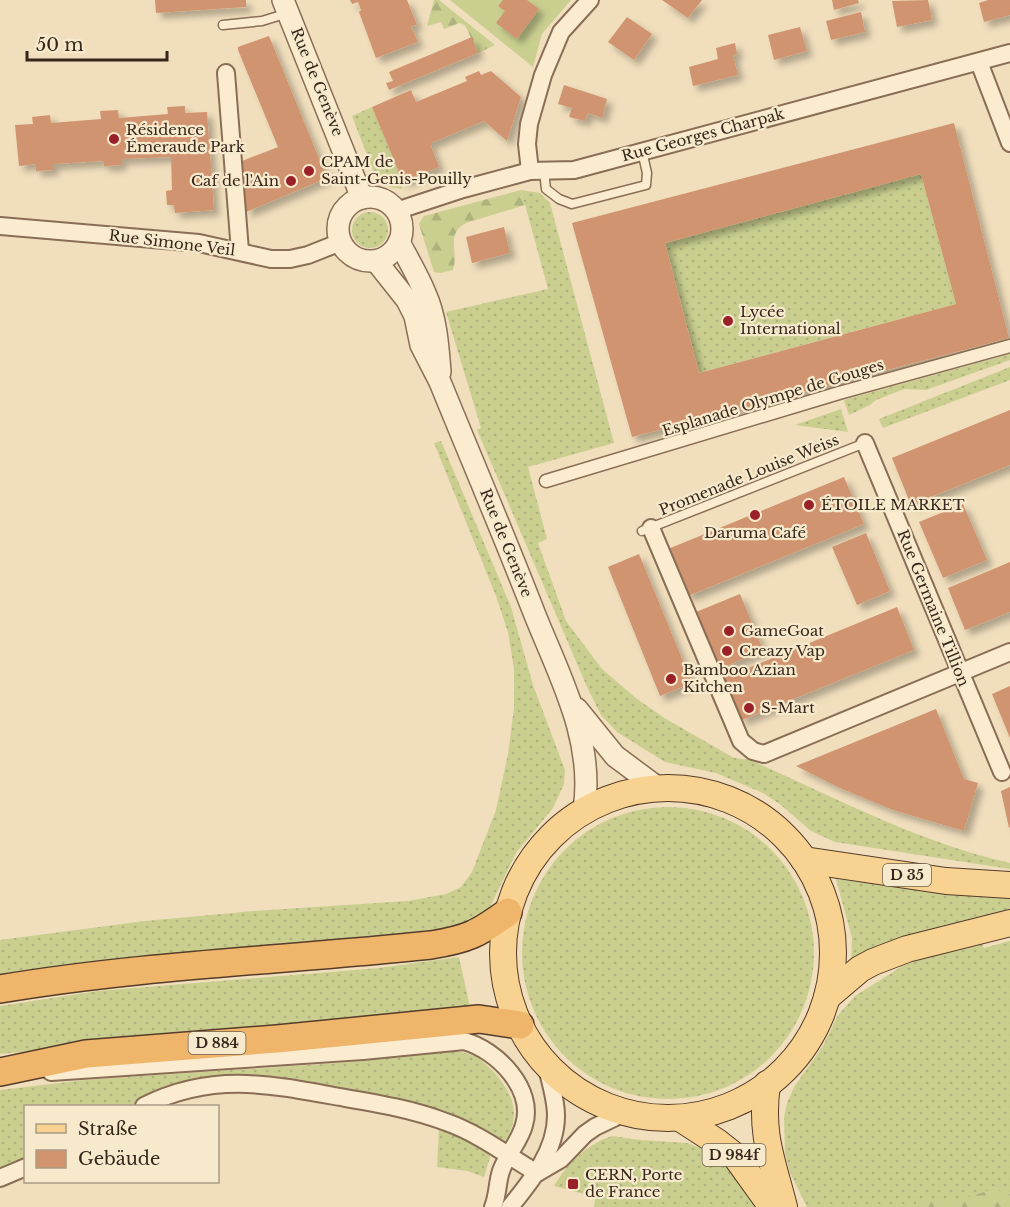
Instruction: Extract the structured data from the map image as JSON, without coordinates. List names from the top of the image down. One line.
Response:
{"streets":{"highway":["D 884"],"main road":["D 35","D 984f"],"street":["Rue de Genève","Rue Georges Charpak","Rue Simone Veil","Esplanade Olympe de Gouges","Rue Germaine Tillion"],"lane":["Promenade Louise Weiss"]},"crossings":[["Rue de Genève","Rue Georges Charpak"],["Rue de Genève","Rue Simone Veil"],["Rue Georges Charpak","Rue Simone Veil"],["Promenade Louise Weiss","Rue Germaine Tillion"]],"places":{"other":["Résidence Émeraude Park","CPAM de Saint-Genis-Pouilly","Caf de l'Ain","Lycée International","ÉTOILE MARKET","Daruma Café","GameGoat","Creazy Vap","Bamboo Azian Kitchen","S-Mart"],"transit":["CERN, Porte de France"]},"legend":["Straße","Gebäude"],"scale_bar":"50 m"}
